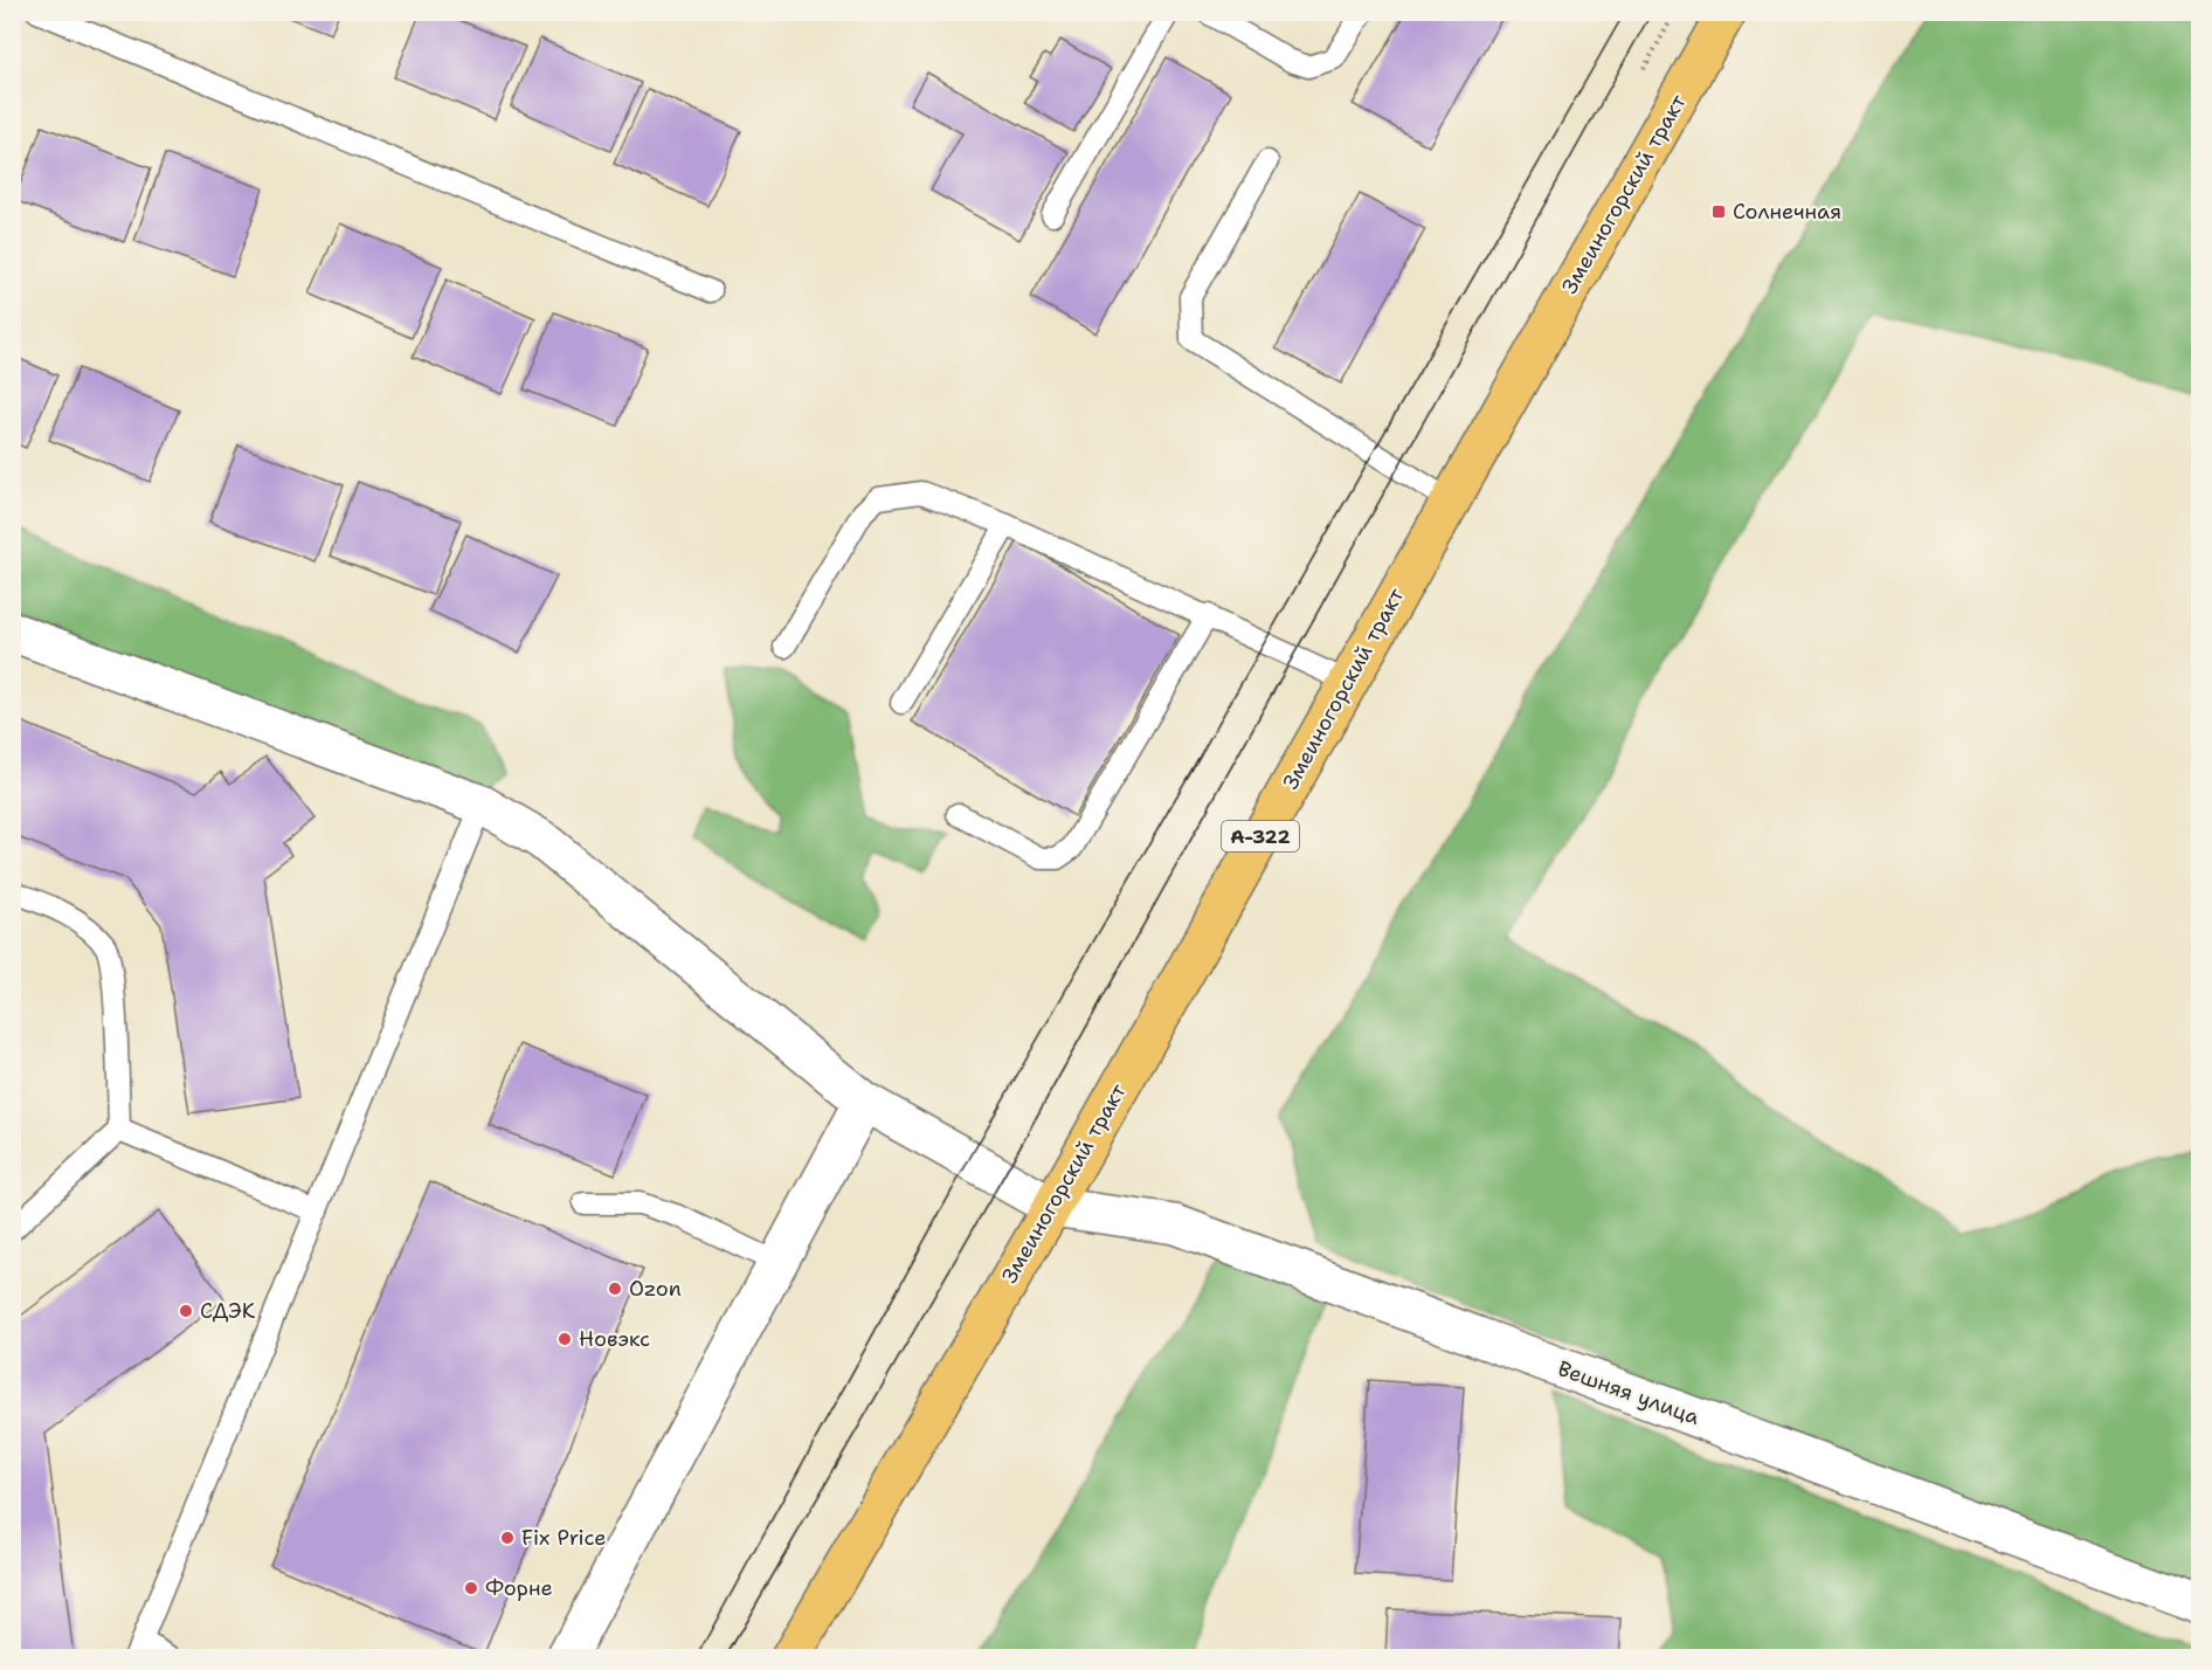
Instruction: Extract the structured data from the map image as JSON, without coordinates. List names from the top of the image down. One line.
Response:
{"streets":{"highway":["Змеиногорский тракт","А-322"],"street":["Вешняя улица"]},"crossings":[["Змеиногорский тракт","Вешняя улица"]],"places":{"transit":["Солнечная"],"other":["Ozon","СДЭК","Новэкс","Fix Price","Форне"]}}
